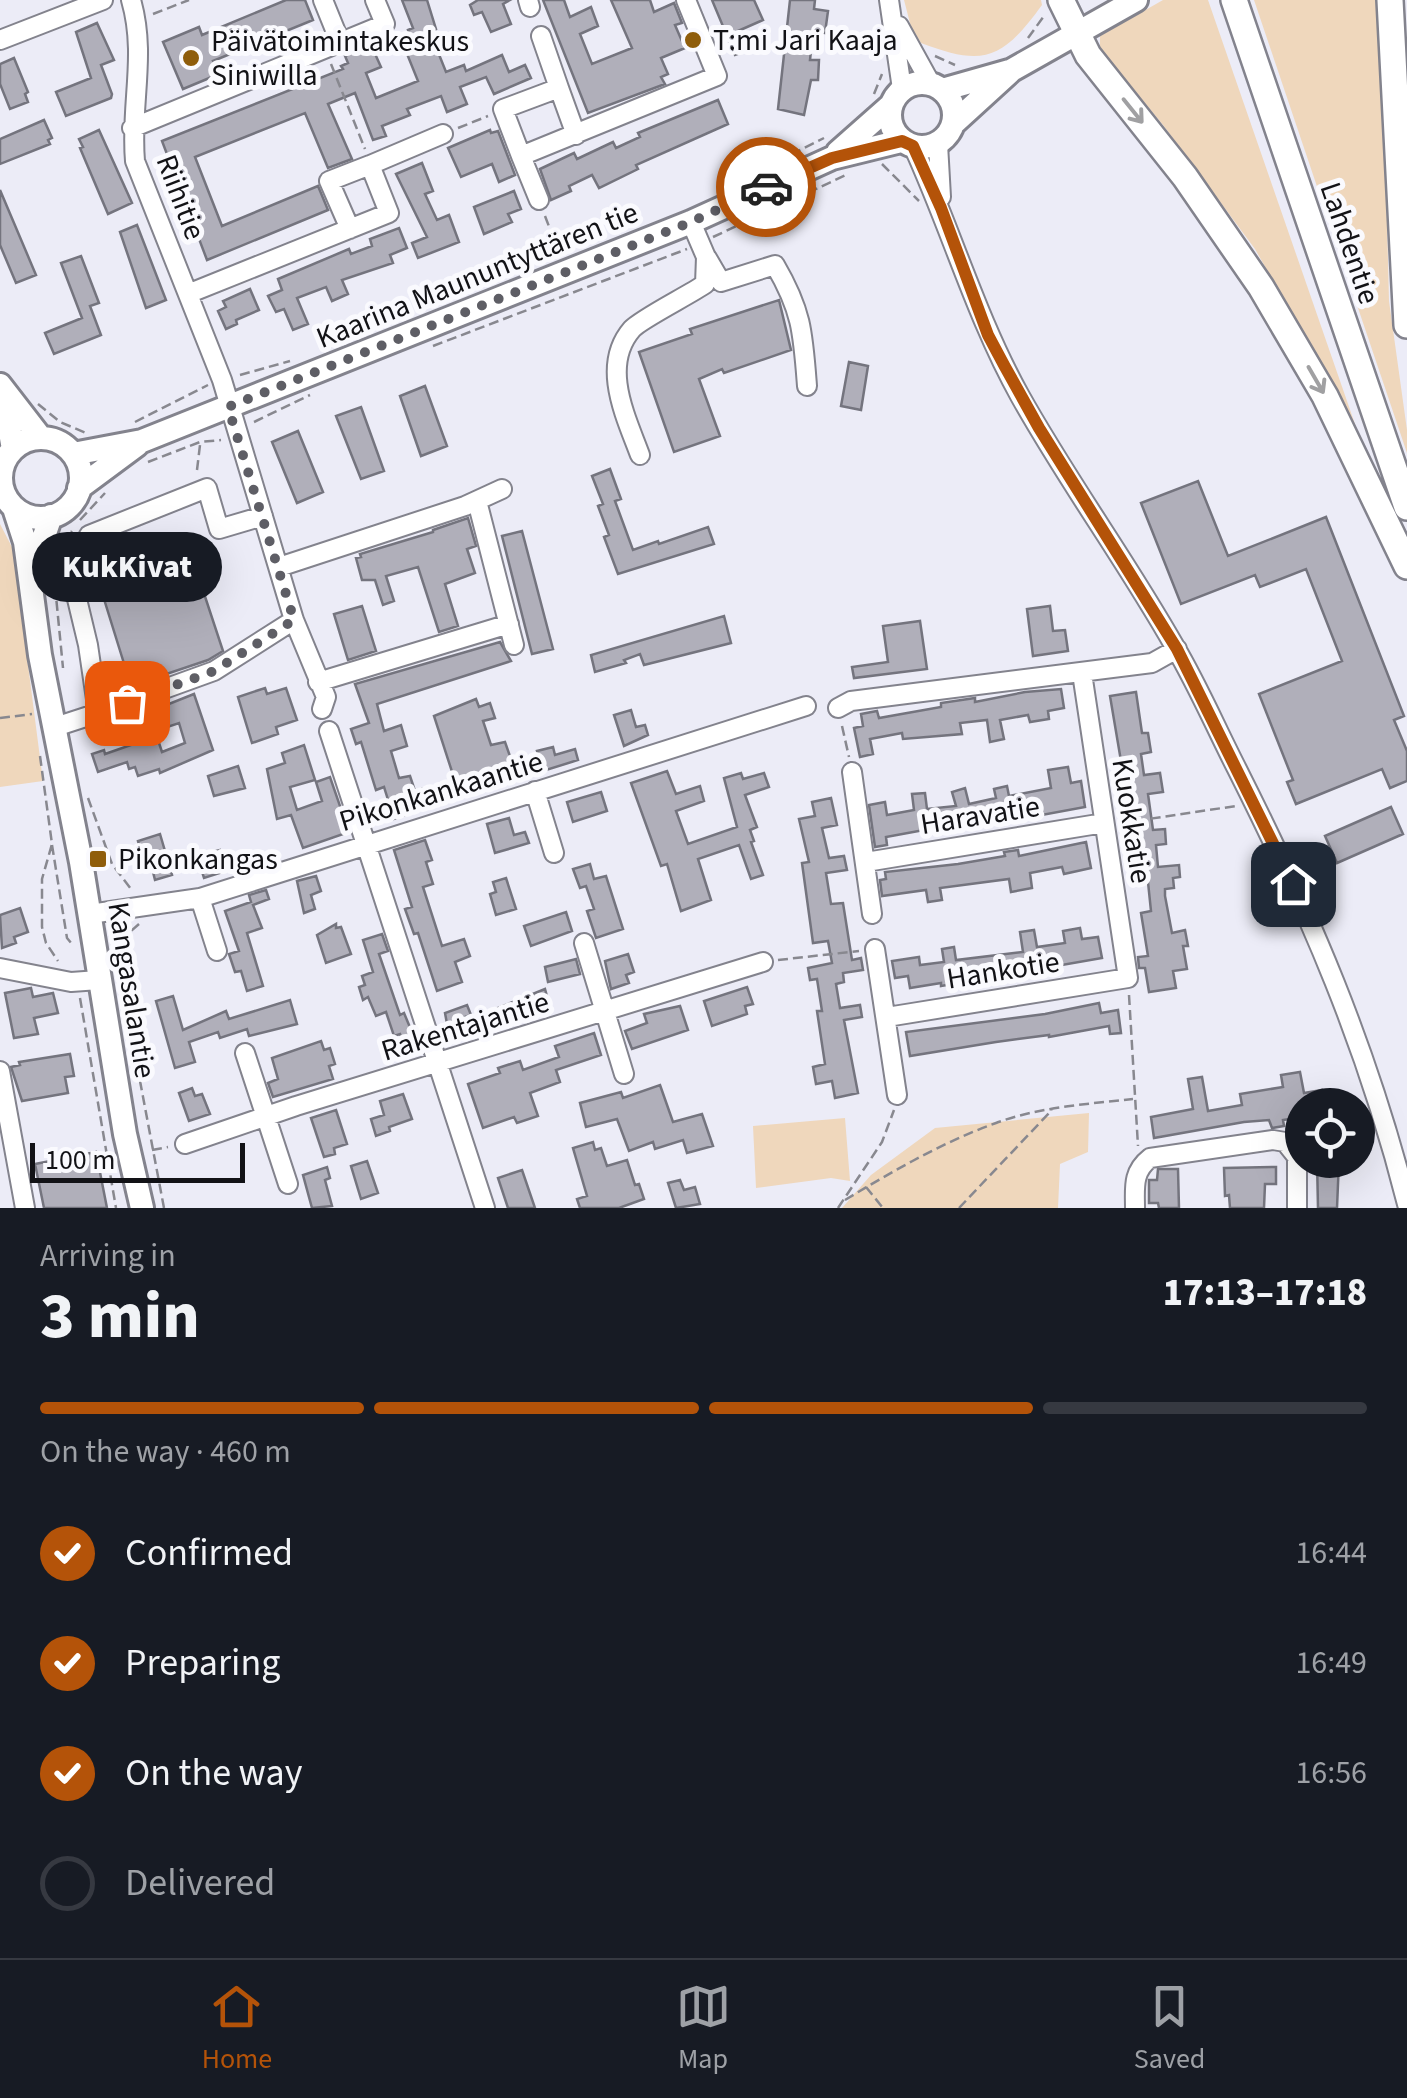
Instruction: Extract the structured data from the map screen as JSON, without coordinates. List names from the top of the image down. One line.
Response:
{"streets":{"highway":["Lahdentie"],"main road":["Kaarina Maununtyttären tie","Kangasalantie"],"street":["Riihitie","Pikonkankaantie","Haravatie","Kuokkatie","Hankotie","Rakentajantie"]},"crossings":[["Riihitie","Kaarina Maununtyttären tie"],["Kaarina Maununtyttären tie","Kangasalantie"],["Pikonkankaantie","Kangasalantie"],["Haravatie","Kuokkatie"],["Kuokkatie","Hankotie"]],"places":{"other":["T:mi Jari Kaaja","Päivätoimintakeskus Siniwilla","KukKivat"],"transit":["Pikonkangas"]},"scale_bar":"100 m","page":{"bubble":"KukKivat","scale":"100 m","heading":["3 min","Arriving in","17:13–17:18"],"bar":"On the way · 460 m","list":[["Confirmed","16:44"],["Preparing","16:49"],["On the way","16:56"],"Delivered"],"tabs":["Home","Map","Saved"]}}
